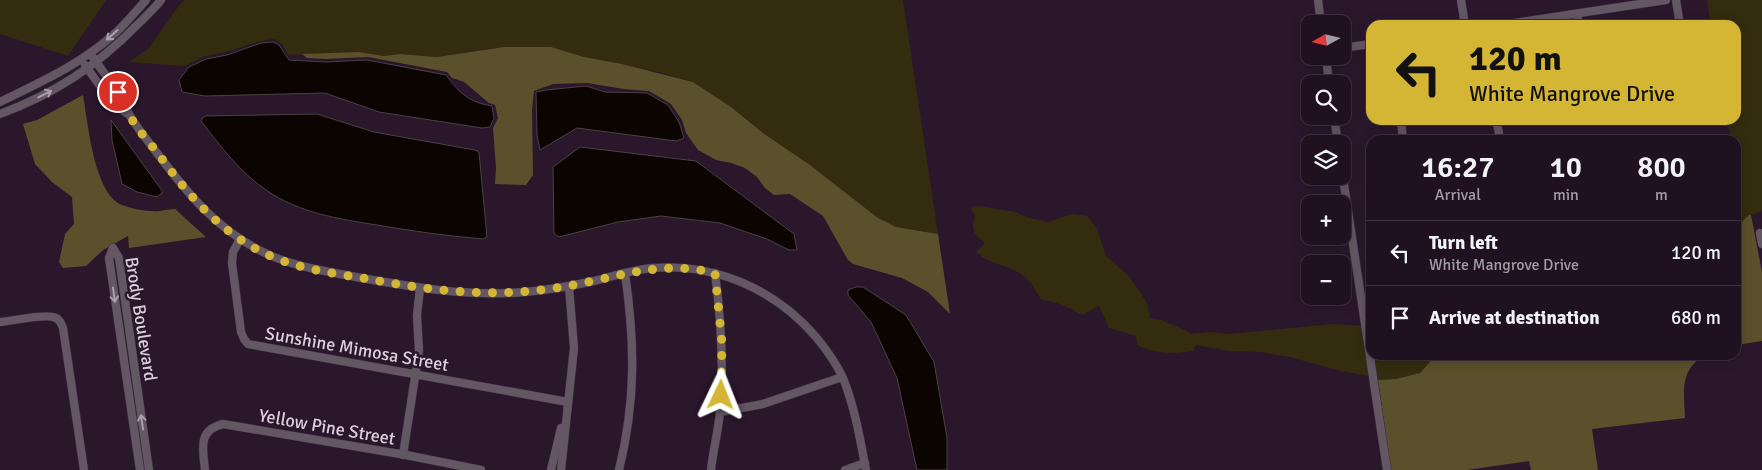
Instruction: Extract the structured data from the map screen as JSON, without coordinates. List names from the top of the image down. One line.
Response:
{"streets":{"street":["Brody Boulevard","Sunshine Mimosa Street","Yellow Pine Street"]},"north":"left","page":{"map_buttons":["+","−"],"turn":["120 m","White Mangrove Drive"],"eta":["16:27","Arrival","10","min","800","m"],"list":[{"name":"Turn left","note":"White Mangrove Drive","value":"120 m"},{"name":"Arrive at destination","value":"680 m"}]}}
